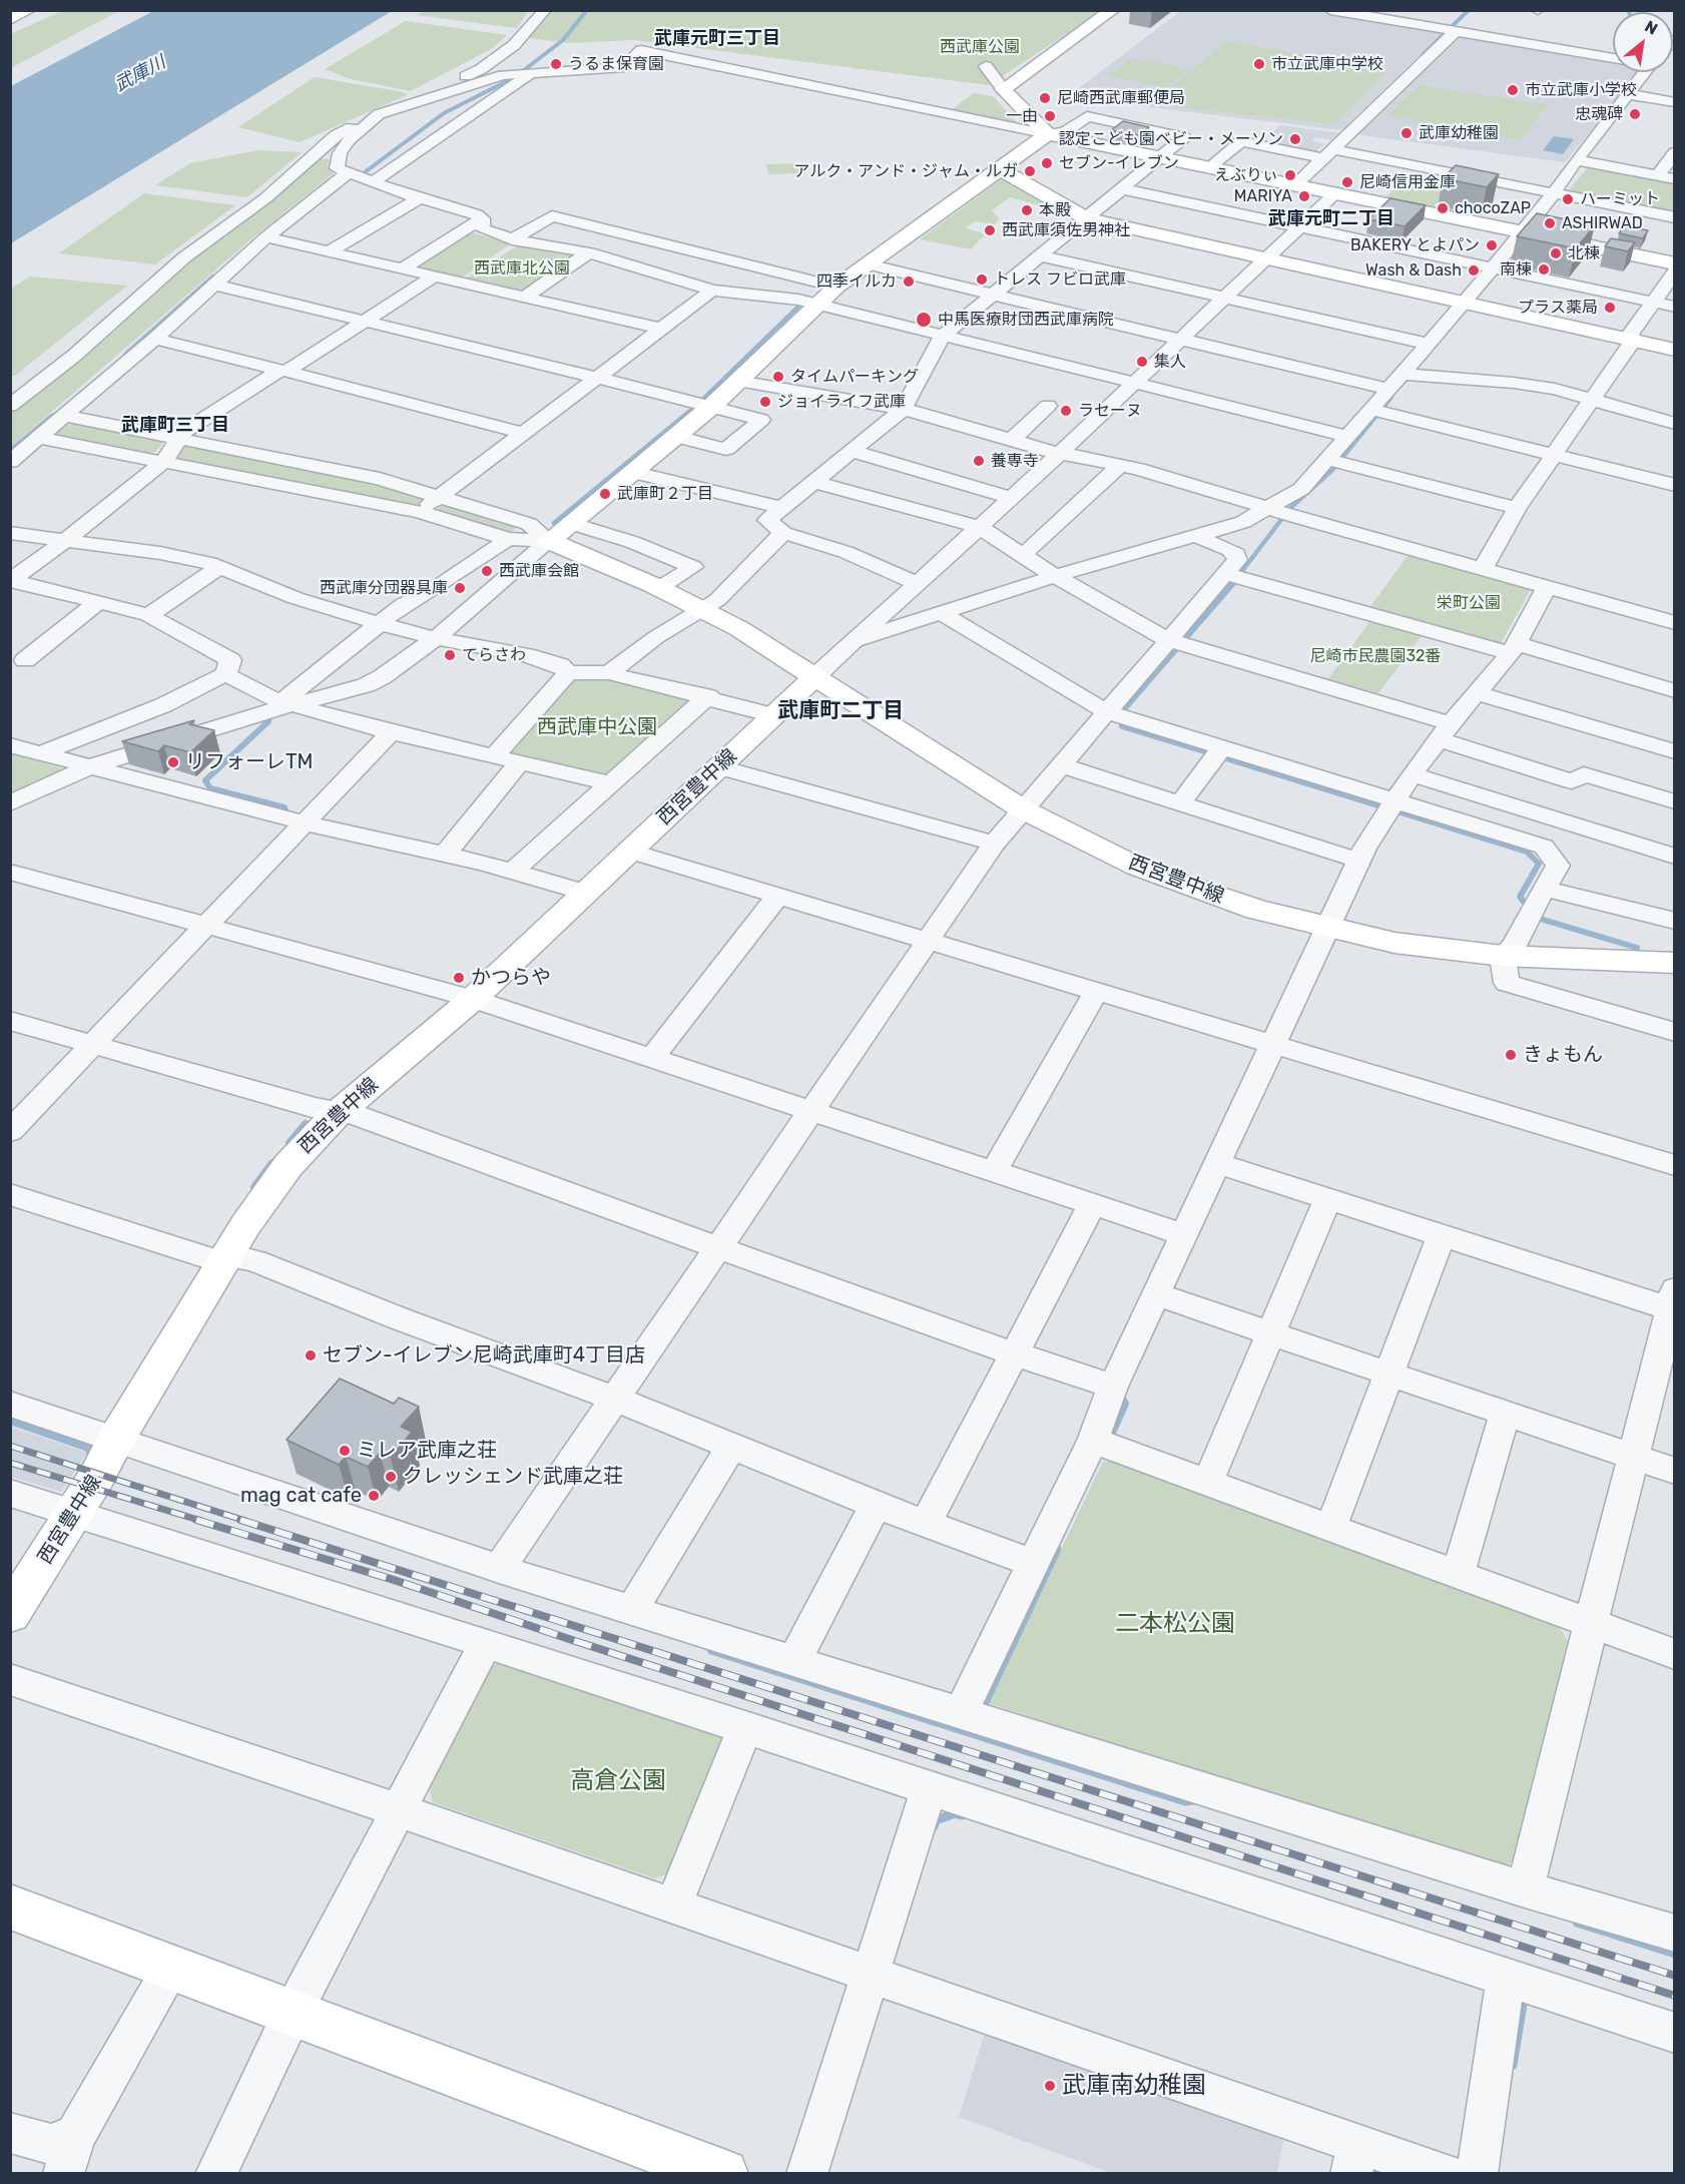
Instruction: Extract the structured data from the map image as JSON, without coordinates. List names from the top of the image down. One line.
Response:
{"streets":{"street":["西宮豊中線"]},"districts":["武庫元町三丁目","武庫元町二丁目","武庫町三丁目","武庫町二丁目"],"water":["武庫川"],"parks":["西武庫公園","西武庫北公園","栄町公園","尼崎市民農園32番","西武庫中公園","二本松公園","高倉公園"],"places":["うるま保育園","市立武庫中学校","市立武庫小学校","尼崎西武庫郵便局","忠魂碑","一由","武庫幼稚園","認定こども園ベビー・メーソン","セブン-イレブン","アルク・アンド・ジャム・ルガ","えぶりぃ","尼崎信用金庫","MARIYA","ハーミット","chocoZAP","本殿","ASHIRWAD","西武庫須佐男神社","BAKERY とよパン","北棟","南棟","Wash & Dash","トレス フビロ武庫","四季イルカ","プラス薬局","中馬医療財団西武庫病院","集人","タイムパーキング","ジョイライフ武庫","ラセーヌ","養専寺","武庫町２丁目","西武庫会館","西武庫分団器具庫","てらさわ","リフォーレTM","かつらや","きょもん","セブン-イレブン尼崎武庫町4丁目店","ミレア武庫之荘","クレッシェンド武庫之荘","mag cat cafe","武庫南幼稚園"],"north":"top right"}
